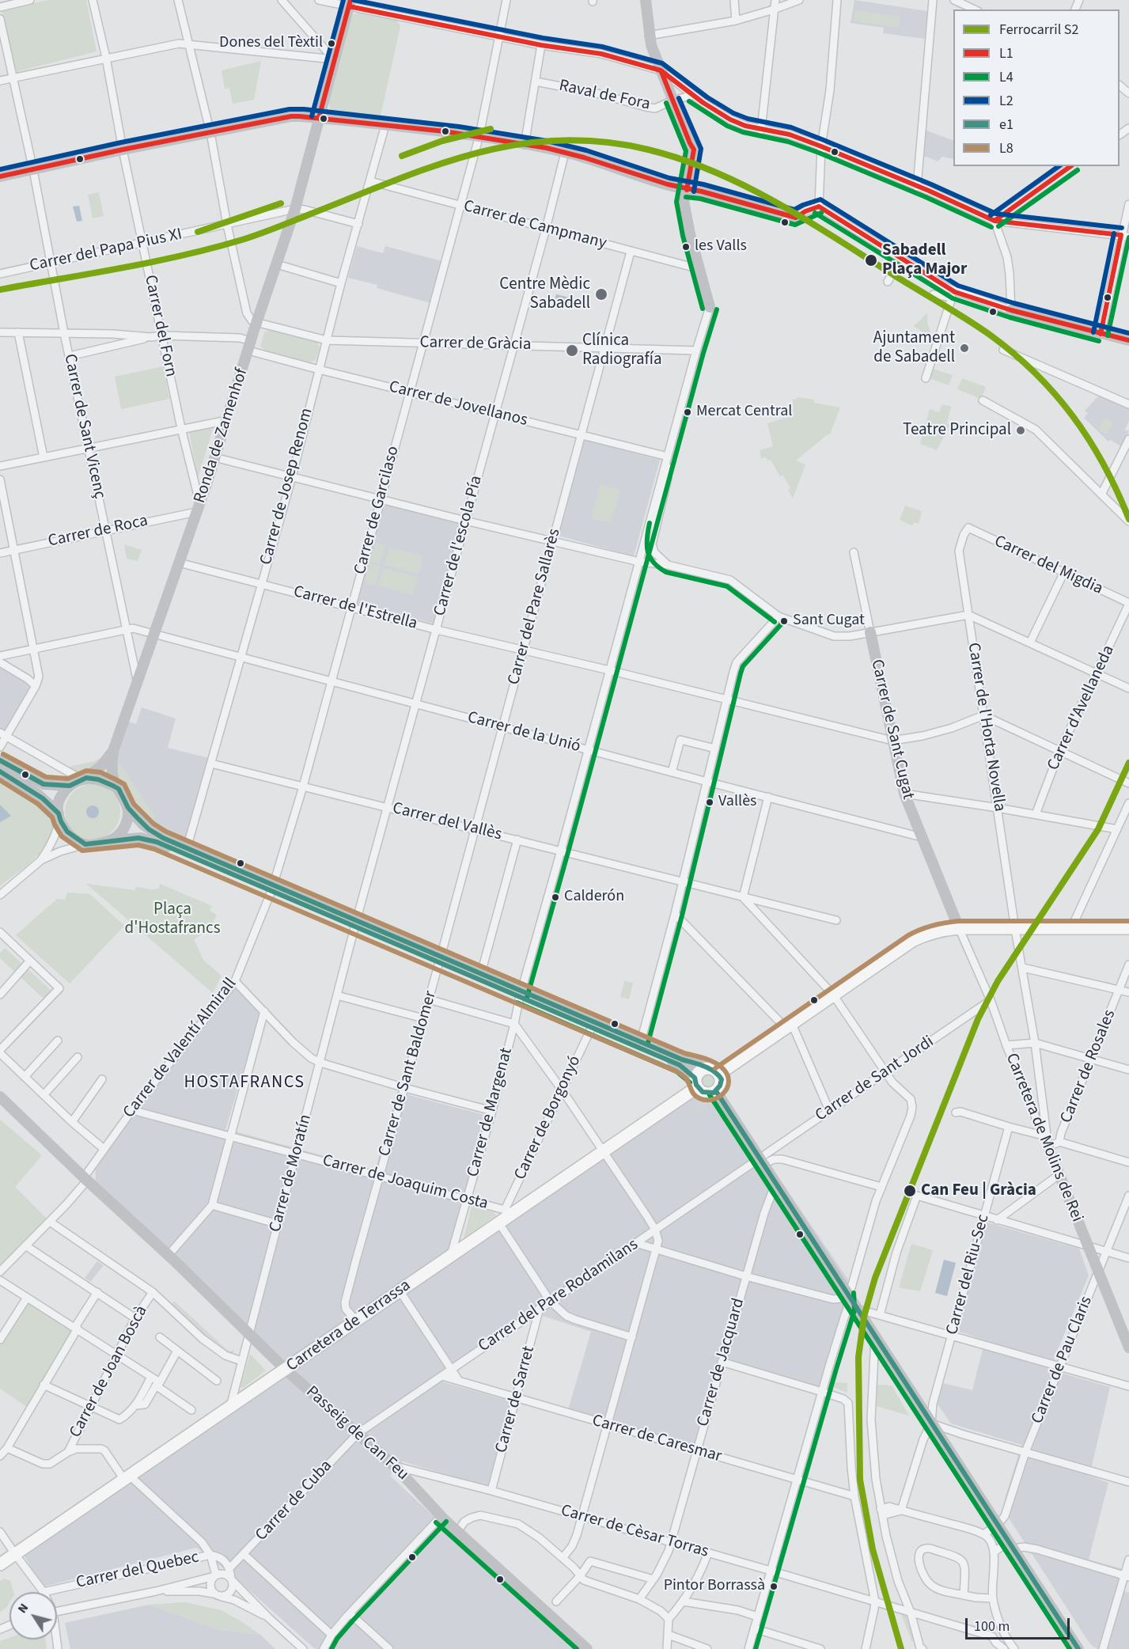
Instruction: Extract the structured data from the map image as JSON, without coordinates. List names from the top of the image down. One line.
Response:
{"streets":{"main road":["Ronda de Zamenhof","Carrer de Sant Cugat","Carretera de Molins de Rei","Carretera de Terrassa","Passeig de Can Feu"],"street":["Raval de Fora","Carrer de Campmany","Carrer del Papa Pius XI","Carrer del Forn","Carrer de Gràcia","Carrer de Jovellanos","Carrer de Sant Vicenç","Carrer de Josep Renom","Carrer de Garcilaso","Carrer de Roca","Carrer de l'escola Pía","Carrer del Migdia","Carrer del Pare Sallarès","Carrer de l'Estrella","Carrer d'Avellaneda","Carrer de l'Horta Novella","Carrer de la Unió","Carrer del Vallès","Carrer de Valentí Almirall","Carrer de Rosales","Carrer de Sant Baldomer","Carrer de Sant Jordi","Carrer de Margenat","Carrer de Borgonyó","Carrer de Moratín","Carrer de Joaquim Costa","Carrer del Riu-Sec","Carrer del Pare Rodamilans","Carrer de Pau Claris","Carrer de Jacquard","Carrer de Joan Boscà","Carrer de Sarret","Carrer de Caresmar","Carrer de Cuba","Carrer de Cèsar Torras","Carrer del Quebec"]},"crossings":[["Carrer de Campmany","Carrer de Josep Renom"],["Carrer de Campmany","Carrer de Garcilaso"],["Carrer de Campmany","Carrer de l'escola Pía"],["Carrer de Campmany","Carrer del Pare Sallarès"],["Carrer del Papa Pius XI","Carrer del Forn"],["Carrer del Papa Pius XI","Carrer de Sant Vicenç"],["Carrer del Papa Pius XI","Ronda de Zamenhof"],["Carrer del Forn","Carrer de Jovellanos"],["Carrer del Forn","Ronda de Zamenhof"],["Carrer del Forn","Carrer de Roca"],["Carrer de Gràcia","Ronda de Zamenhof"],["Carrer de Gràcia","Carrer de Josep Renom"],["Carrer de Gràcia","Carrer de Garcilaso"],["Carrer de Gràcia","Carrer de l'escola Pía"],["Carrer de Gràcia","Carrer del Pare Sallarès"],["Carrer de Jovellanos","Ronda de Zamenhof"],["Carrer de Jovellanos","Carrer de Josep Renom"],["Carrer de Jovellanos","Carrer de Garcilaso"],["Carrer de Jovellanos","Carrer de l'escola Pía"],["Carrer de Jovellanos","Carrer del Pare Sallarès"],["Carrer de Jovellanos","Carrer de Margenat"],["Carrer de Sant Vicenç","Ronda de Zamenhof"],["Carrer de Sant Vicenç","Carrer de Roca"],["Carrer de Sant Vicenç","Carrer de la Unió"],["Ronda de Zamenhof","Carrer de Roca"],["Ronda de Zamenhof","Carrer de l'Estrella"],["Ronda de Zamenhof","Carrer de la Unió"],["Carrer de Josep Renom","Carrer de l'Estrella"],["Carrer de Josep Renom","Carrer de la Unió"],["Carrer de Josep Renom","Carrer del Vallès"],["Carrer de Garcilaso","Carrer de l'Estrella"],["Carrer de Garcilaso","Carrer de la Unió"],["Carrer de Garcilaso","Carrer del Vallès"],["Carrer de Garcilaso","Carrer de Valentí Almirall"],["Carrer de l'escola Pía","Carrer de l'Estrella"],["Carrer de l'escola Pía","Carrer de la Unió"],["Carrer de l'escola Pía","Carrer del Vallès"],["Carrer de l'escola Pía","Carrer de Moratín"],["Carrer del Migdia","Carrer d'Avellaneda"],["Carrer del Migdia","Carrer de l'Horta Novella"],["Carrer del Pare Sallarès","Carrer de l'Estrella"],["Carrer del Pare Sallarès","Carrer de la Unió"],["Carrer del Pare Sallarès","Carrer del Vallès"],["Carrer del Pare Sallarès","Carrer de Sant Baldomer"],["Carrer de l'Estrella","Carrer de Sant Cugat"],["Carrer de l'Estrella","Carrer de Margenat"],["Carrer de l'Horta Novella","Carretera de Molins de Rei"],["Carrer de Sant Cugat","Carrer de la Unió"],["Carrer de Sant Cugat","Carretera de Molins de Rei"],["Carrer de la Unió","Carrer de Margenat"],["Carrer del Vallès","Carrer de Margenat"],["Carrer de Valentí Almirall","Carrer de Joaquim Costa"],["Carrer de Valentí Almirall","Passeig de Can Feu"],["Carrer de Sant Baldomer","Carrer de Joaquim Costa"],["Carrer de Sant Baldomer","Carretera de Terrassa"],["Carrer de Sant Jordi","Carretera de Molins de Rei"],["Carrer de Sant Jordi","Carrer del Pare Rodamilans"],["Carrer de Margenat","Carrer de Joaquim Costa"],["Carrer de Margenat","Carretera de Terrassa"],["Carrer de Borgonyó","Carrer de Joaquim Costa"],["Carrer de Borgonyó","Carretera de Terrassa"],["Carretera de Molins de Rei","Carrer de Pau Claris"],["Carrer de Moratín","Carrer de Joaquim Costa"],["Carrer de Moratín","Carretera de Terrassa"],["Carrer de Moratín","Passeig de Can Feu"],["Carrer de Joaquim Costa","Carretera de Terrassa"],["Carrer del Pare Rodamilans","Carrer de Sarret"],["Carrer del Pare Rodamilans","Passeig de Can Feu"],["Carrer del Pare Rodamilans","Carrer de Caresmar"],["Carrer del Pare Rodamilans","Carrer de Cuba"],["Carretera de Terrassa","Passeig de Can Feu"],["Carrer de Jacquard","Carrer de Caresmar"],["Carrer de Jacquard","Carrer de Cèsar Torras"],["Carrer de Sarret","Carrer de Caresmar"],["Carrer de Sarret","Carrer de Cèsar Torras"],["Passeig de Can Feu","Carrer de Cuba"],["Passeig de Can Feu","Carrer de Cèsar Torras"]],"districts":["HOSTAFRANCS"],"parks":["Plaça d'Hostafrancs"],"places":["Dones del Tèxtil","les Valls","Sabadell Plaça Major","Centre Mèdic Sabadell","Ajuntament de Sabadell","Clínica Radiografía","Mercat Central","Teatre Principal","Sant Cugat","Vallès","Calderón","Can Feu | Gràcia","Pintor Borrassà"],"lines":["transit line L1","transit line L2","transit line L4","rail line S2","transit line L8","transit line e1"],"legend":["Ferrocarril S2","L1","L4","L2","e1","L8"],"scale_bar":"100 m","north":"top left"}
